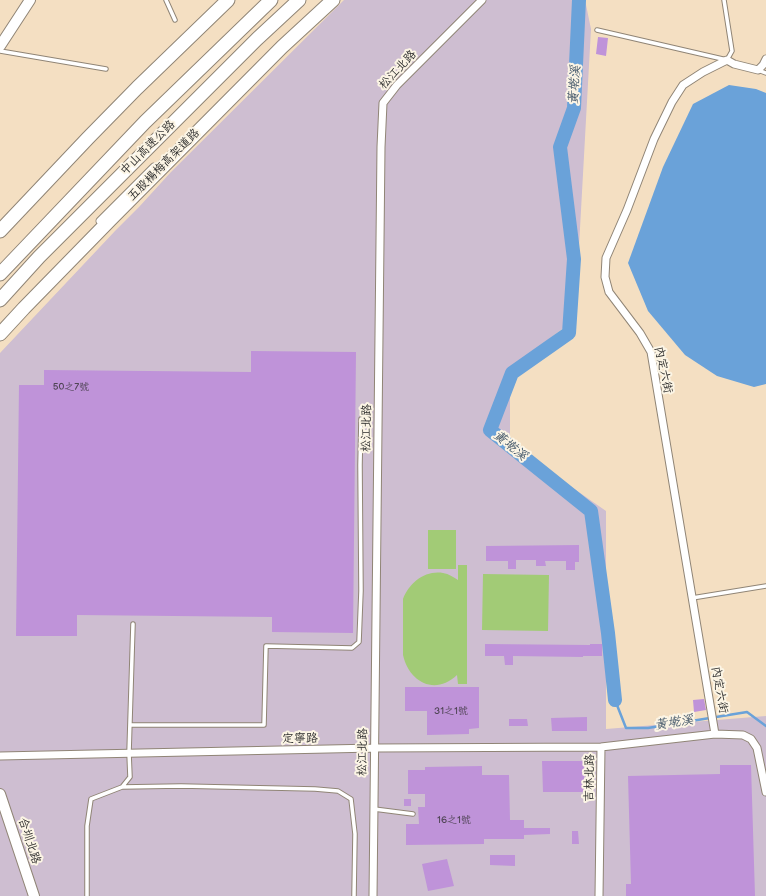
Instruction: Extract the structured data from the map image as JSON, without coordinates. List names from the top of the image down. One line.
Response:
{"streets":{"highway":["中山高速公路","五股楊梅高架道路"],"street":["松江北路","內定六街","定寧路","吉林北路","合圳北路"]},"crossings":[["松江北路","定寧路"],["內定六街","吉林北路"],["定寧路","吉林北路"]],"water":["黃墘溪"],"house_numbers":["50之7號","31之1號","16之1號"]}
